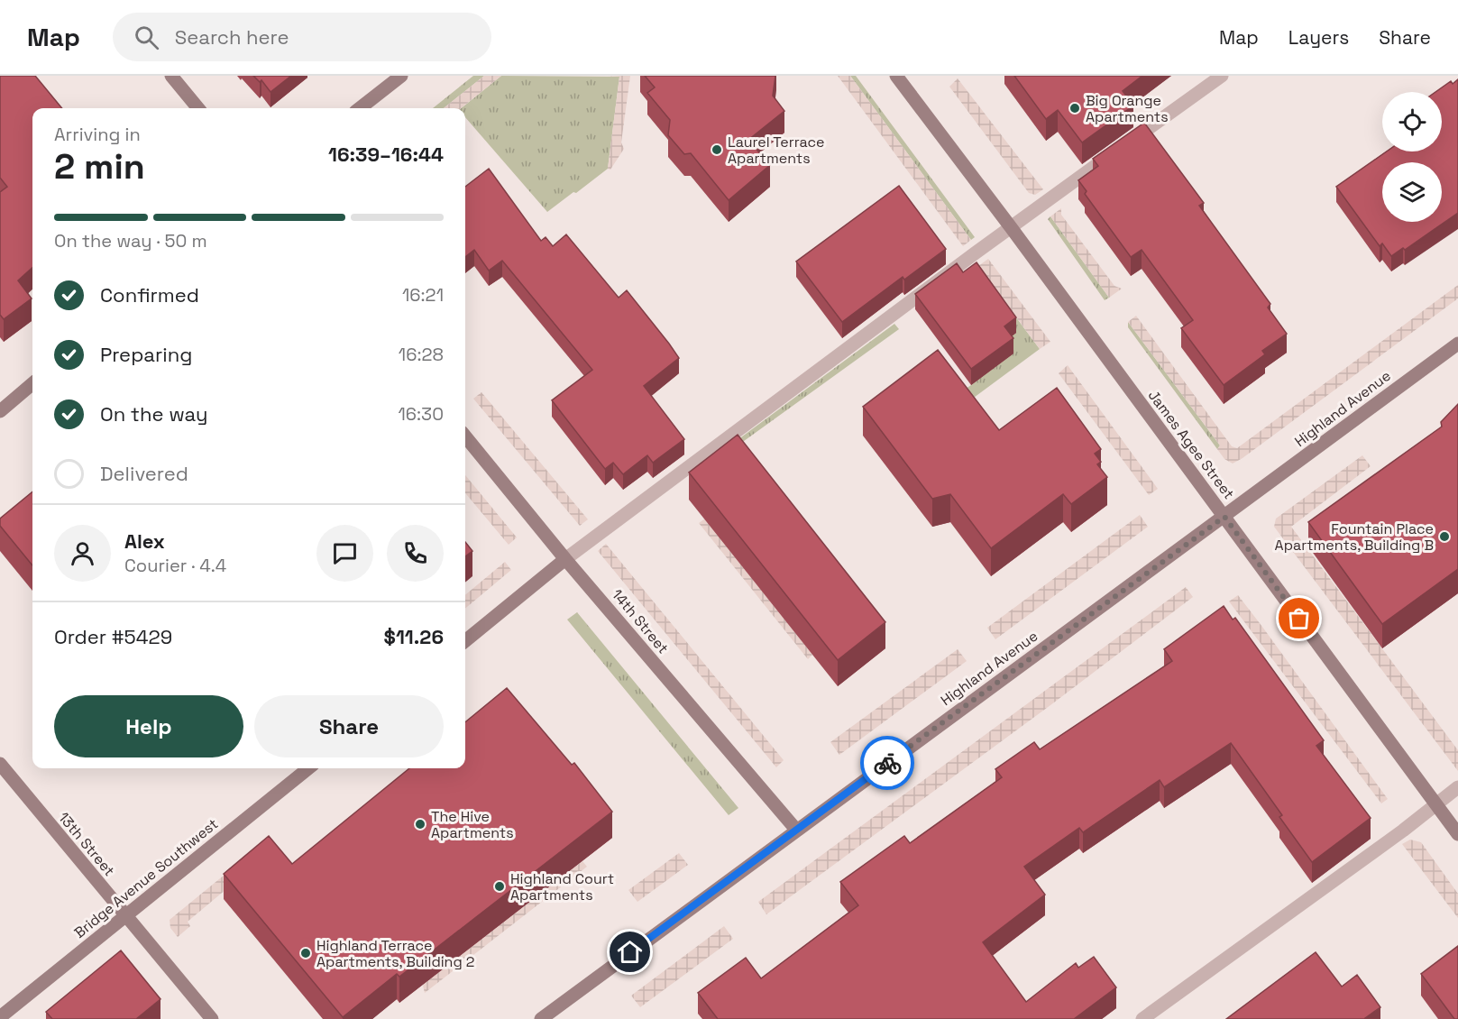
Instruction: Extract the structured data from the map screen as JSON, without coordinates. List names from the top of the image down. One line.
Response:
{"streets":{"street":["Highland Avenue","James Agee Street","14th Street","13th Street","Bridge Avenue Southwest"]},"crossings":[["Highland Avenue","James Agee Street"],["Highland Avenue","14th Street"],["13th Street","Bridge Avenue Southwest"]],"places":["Big Orange Apartments","Laurel Terrace Apartments","Fountain Place Apartments, Building B","The Hive Apartments","Highland Court Apartments","Highland Terrace Apartments, Building 2"],"page":{"header":"Map","search":"Search here","nav":["Map","Layers","Share"],"heading":["2 min","Arriving in","16:39–16:44"],"panel":["Alex","Courier · 4.4","Order #5429","$11.26"],"bar":"On the way · 50 m","list":[["Confirmed","16:21"],["Preparing","16:28"],["On the way","16:30"],"Delivered"],"buttons":["Help","Share"]}}
